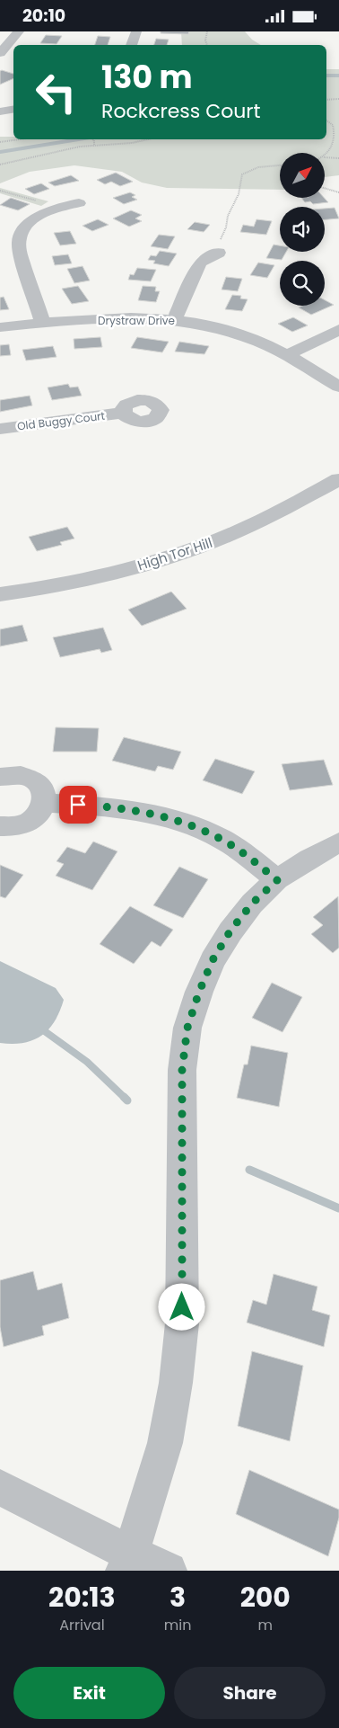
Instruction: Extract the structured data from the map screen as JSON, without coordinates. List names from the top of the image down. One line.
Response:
{"streets":{"street":["Drystraw Drive","Old Buggy Court","High Tor Hill"]},"north":"top right","page":{"status":"20:10","turn":["130 m","Rockcress Court"],"eta":["20:13","Arrival","3","min","200","m"],"buttons":["Exit","Share"]}}
